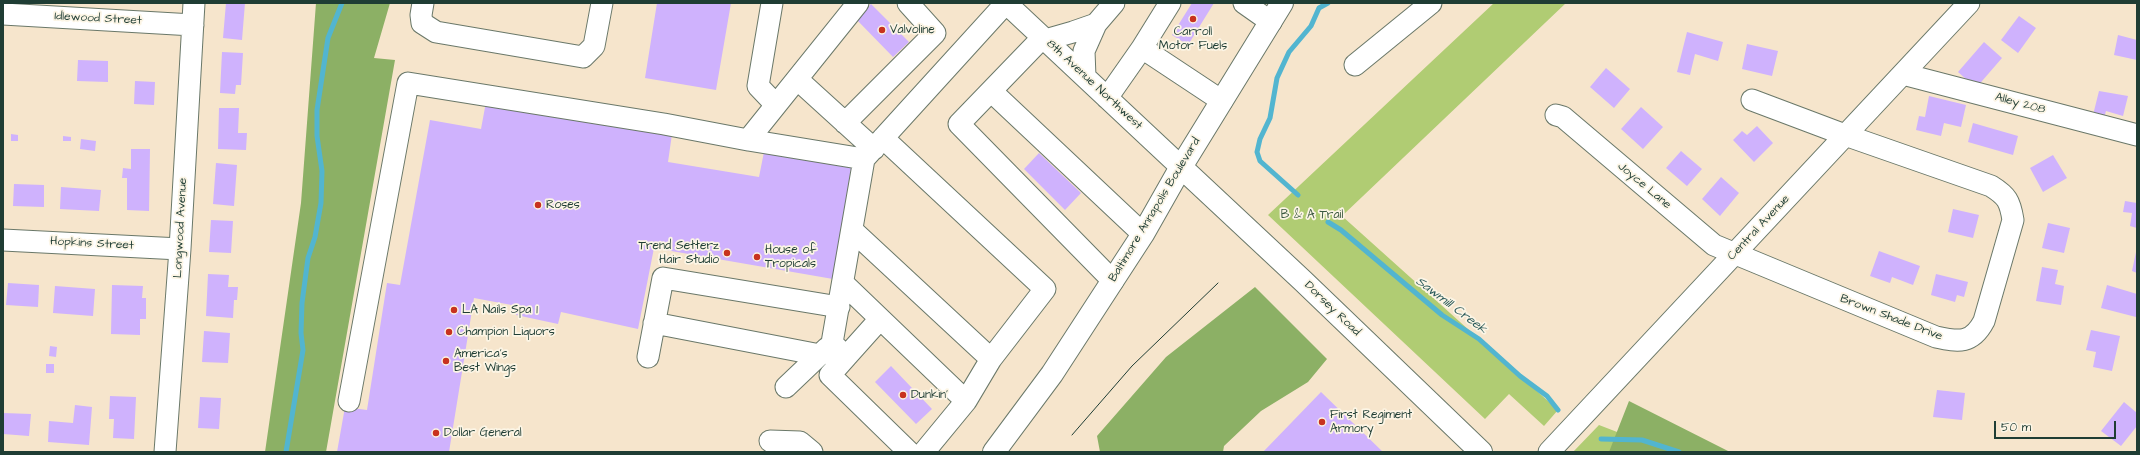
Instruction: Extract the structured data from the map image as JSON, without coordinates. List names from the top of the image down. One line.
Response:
{"streets":{"main road":["Baltimore Annapolis Boulevard","Dorsey Road"],"street":["Idlewood Street","8th Avenue Northwest","Alley 208","Joyce Lane","Longwood Avenue","Central Avenue","Hopkins Street","Brown Shade Drive"]},"crossings":[["Idlewood Street","Longwood Avenue"],["8th Avenue Northwest","Baltimore Annapolis Boulevard"],["8th Avenue Northwest","Dorsey Road"],["Alley 208","Central Avenue"],["Joyce Lane","Central Avenue"],["Joyce Lane","Brown Shade Drive"],["Baltimore Annapolis Boulevard","Dorsey Road"],["Longwood Avenue","Hopkins Street"],["Central Avenue","Brown Shade Drive"]],"water":["Sawmill Creek"],"parks":["B & A Trail"],"places":["Carroll Motor Fuels","Valvoline","Roses","Trend Setterz Hair Studio","House of Tropicals","LA Nails Spa 1","Champion Liquors","America's Best Wings","Dunkin'","First Regiment Armory","Dollar General"],"scale_bar":"50 m"}
